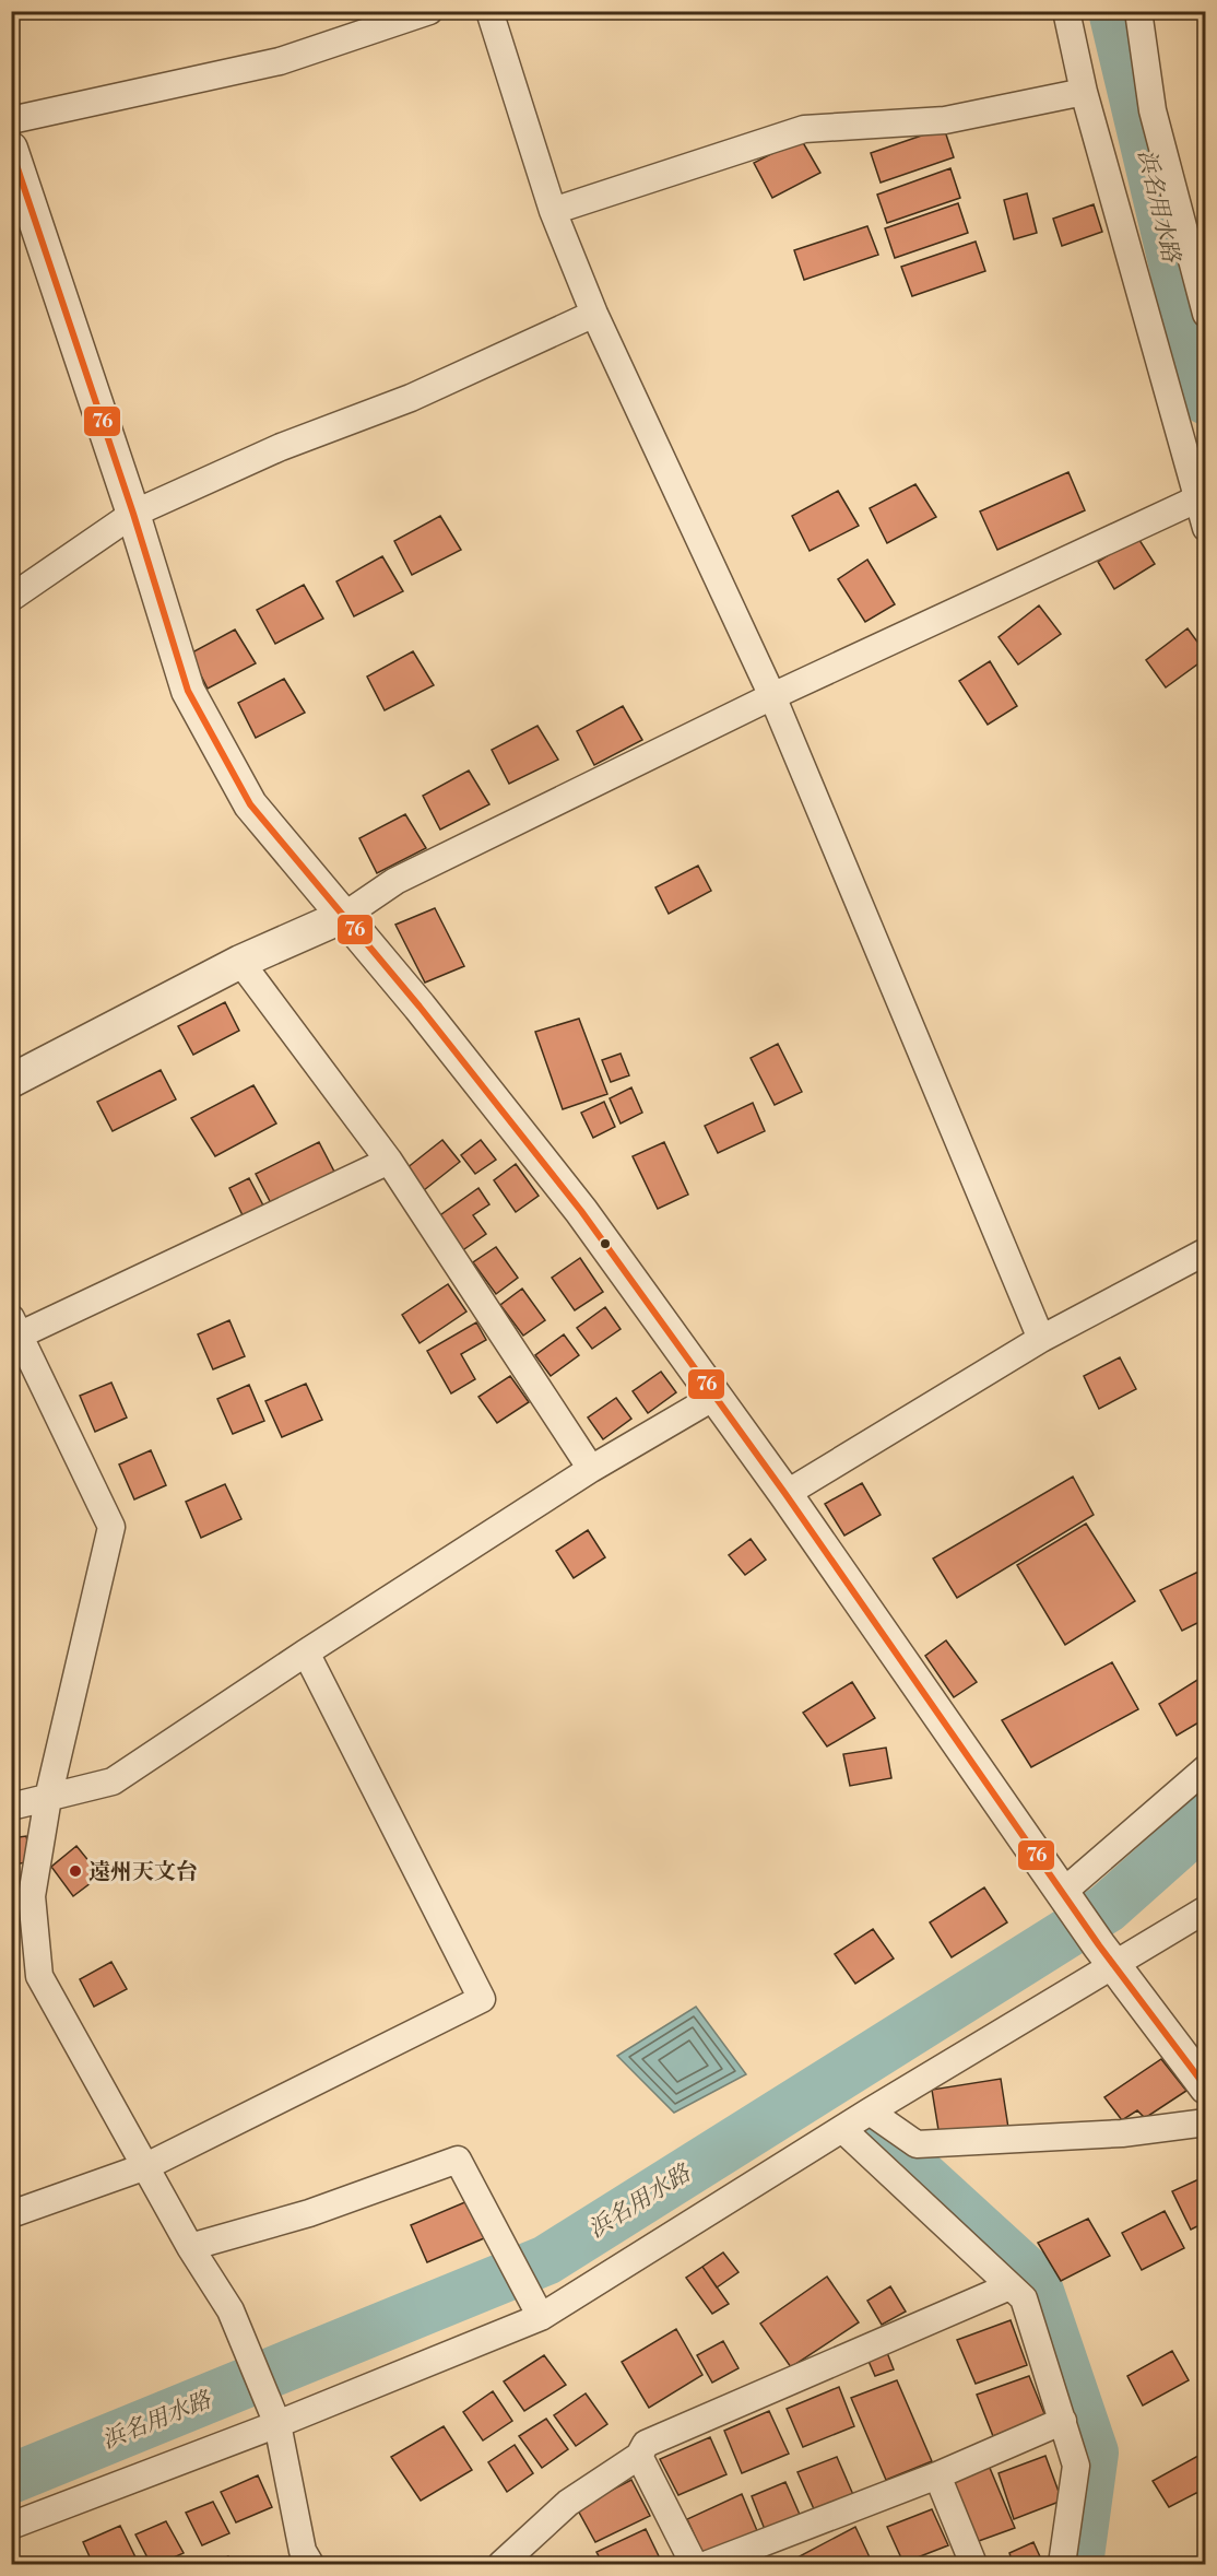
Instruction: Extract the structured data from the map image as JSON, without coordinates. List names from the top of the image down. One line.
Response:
{"water":["浜名用水路"],"places":["遠州天文台"],"lines":["transit line 76"]}
